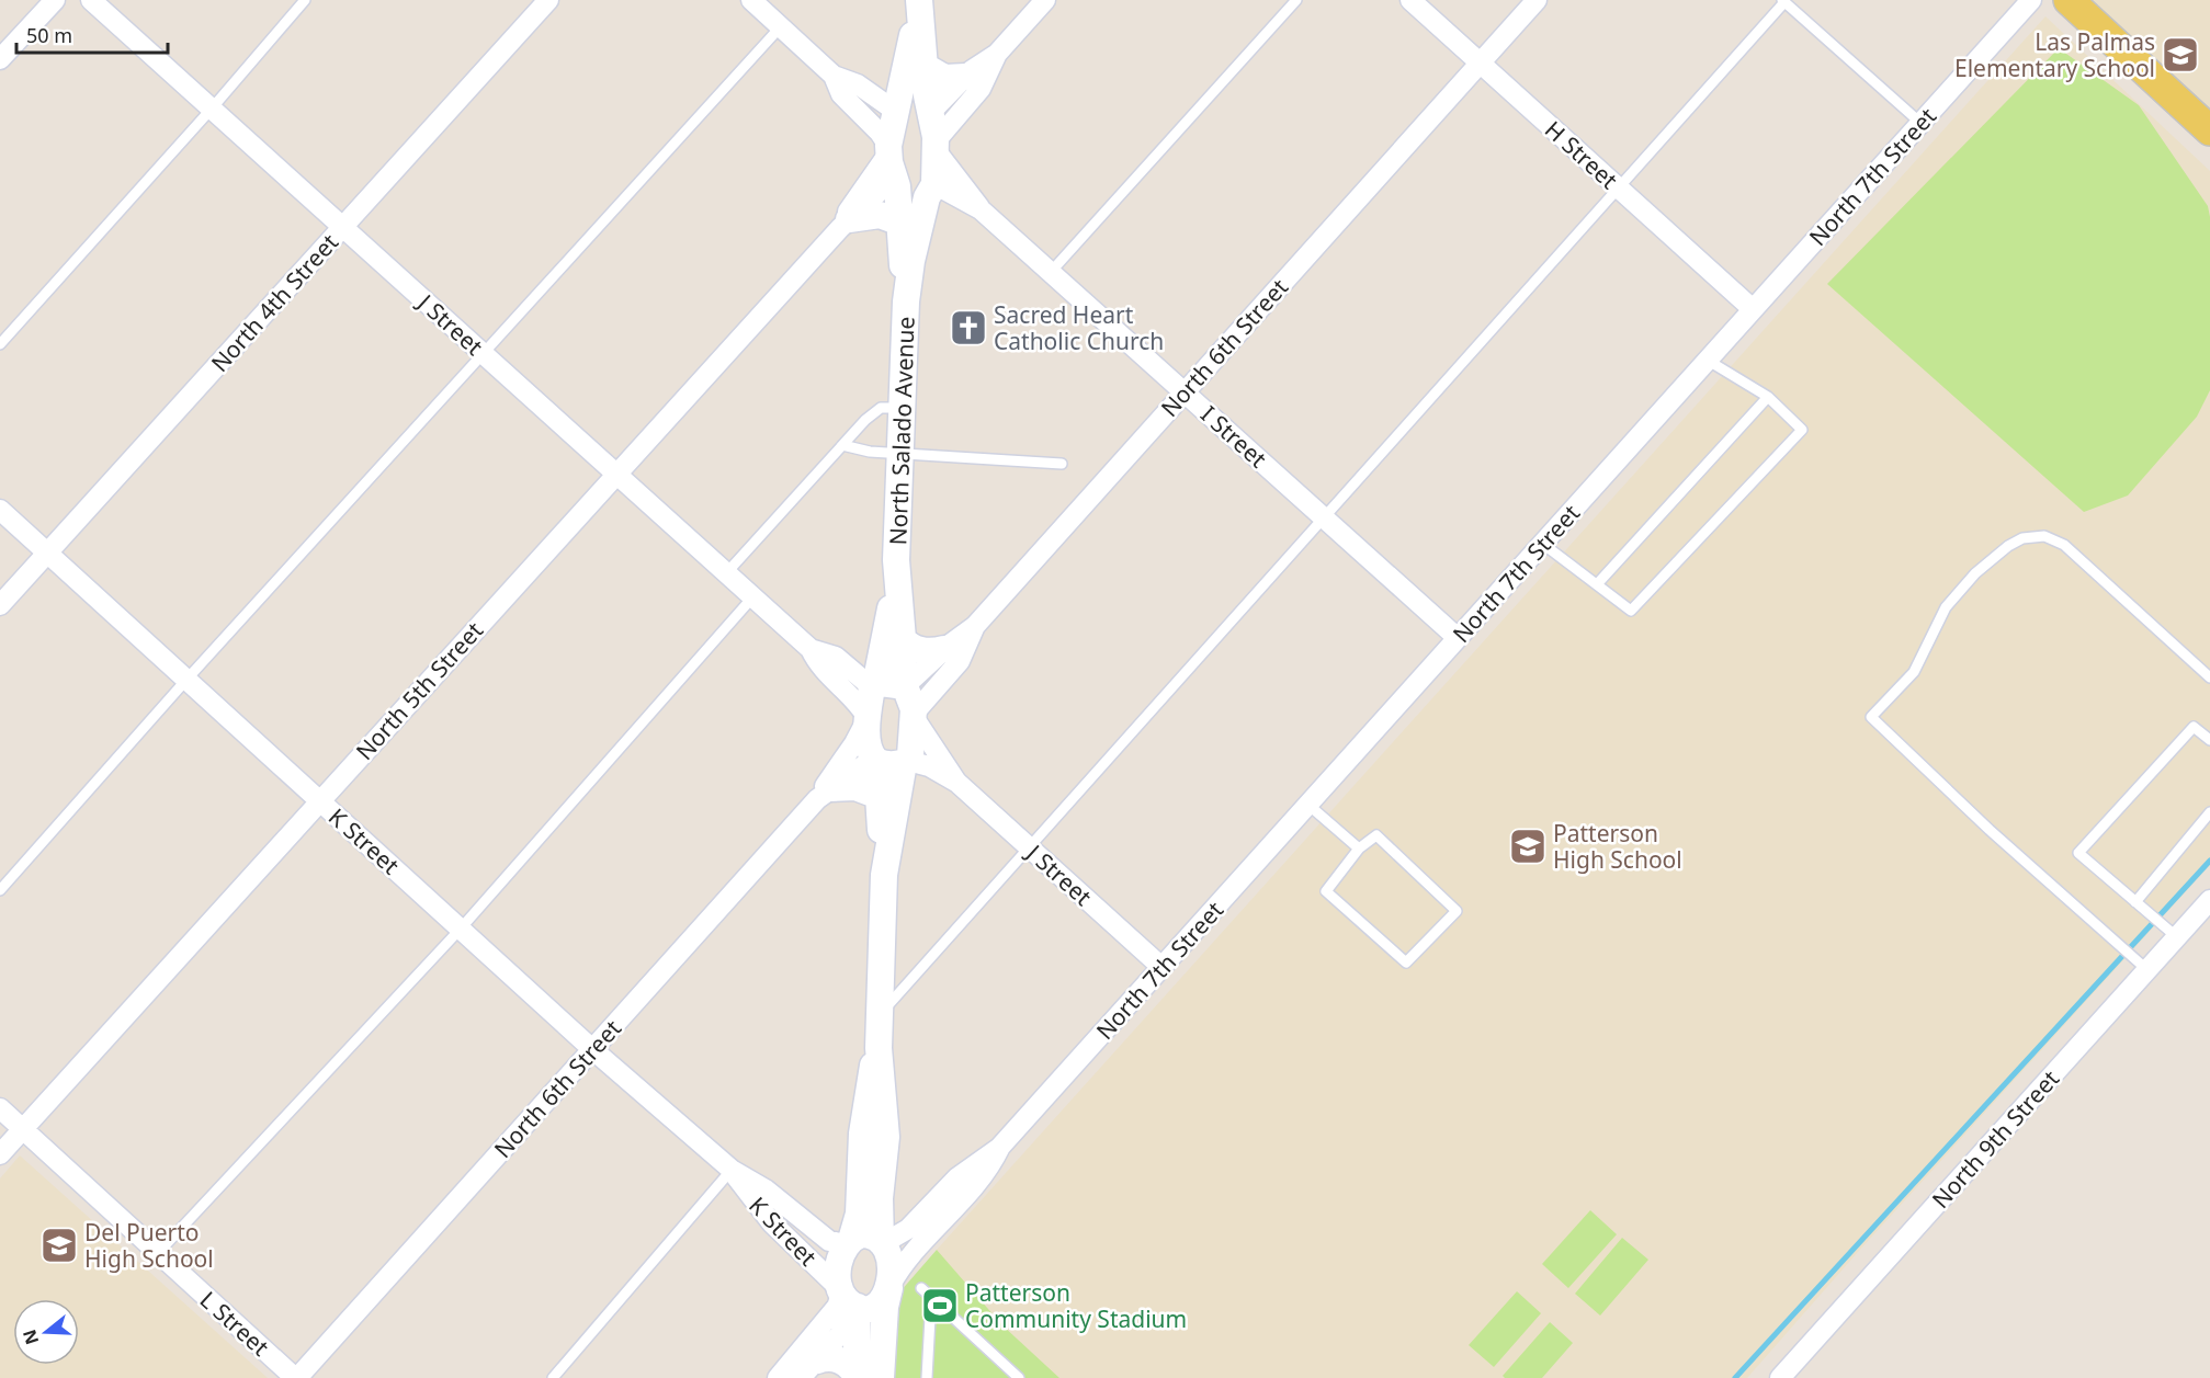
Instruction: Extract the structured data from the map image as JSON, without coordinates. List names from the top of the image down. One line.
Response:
{"streets":{"main road":["North Salado Avenue"],"street":["H Street","North 7th Street","North 4th Street","J Street","North 6th Street","I Street","North 5th Street","K Street","North 9th Street","L Street"]},"crossings":[["H Street","North 7th Street"],["H Street","North 6th Street"],["North 7th Street","J Street"],["North 7th Street","North Salado Avenue"],["North 7th Street","I Street"],["North 7th Street","K Street"],["North 4th Street","J Street"],["North 4th Street","K Street"],["J Street","North 6th Street"],["J Street","North Salado Avenue"],["J Street","North 5th Street"],["North 6th Street","North Salado Avenue"],["North 6th Street","I Street"],["North 6th Street","K Street"],["North 6th Street","L Street"],["North Salado Avenue","I Street"],["North Salado Avenue","North 5th Street"],["North Salado Avenue","K Street"],["North 5th Street","K Street"],["North 5th Street","L Street"]],"places":{"school or university":["Las Palmas Elementary School","Patterson High School","Del Puerto High School"],"church":["Sacred Heart Catholic Church"],"sports":["Patterson Community Stadium"]},"scale_bar":"50 m","north":"left"}
